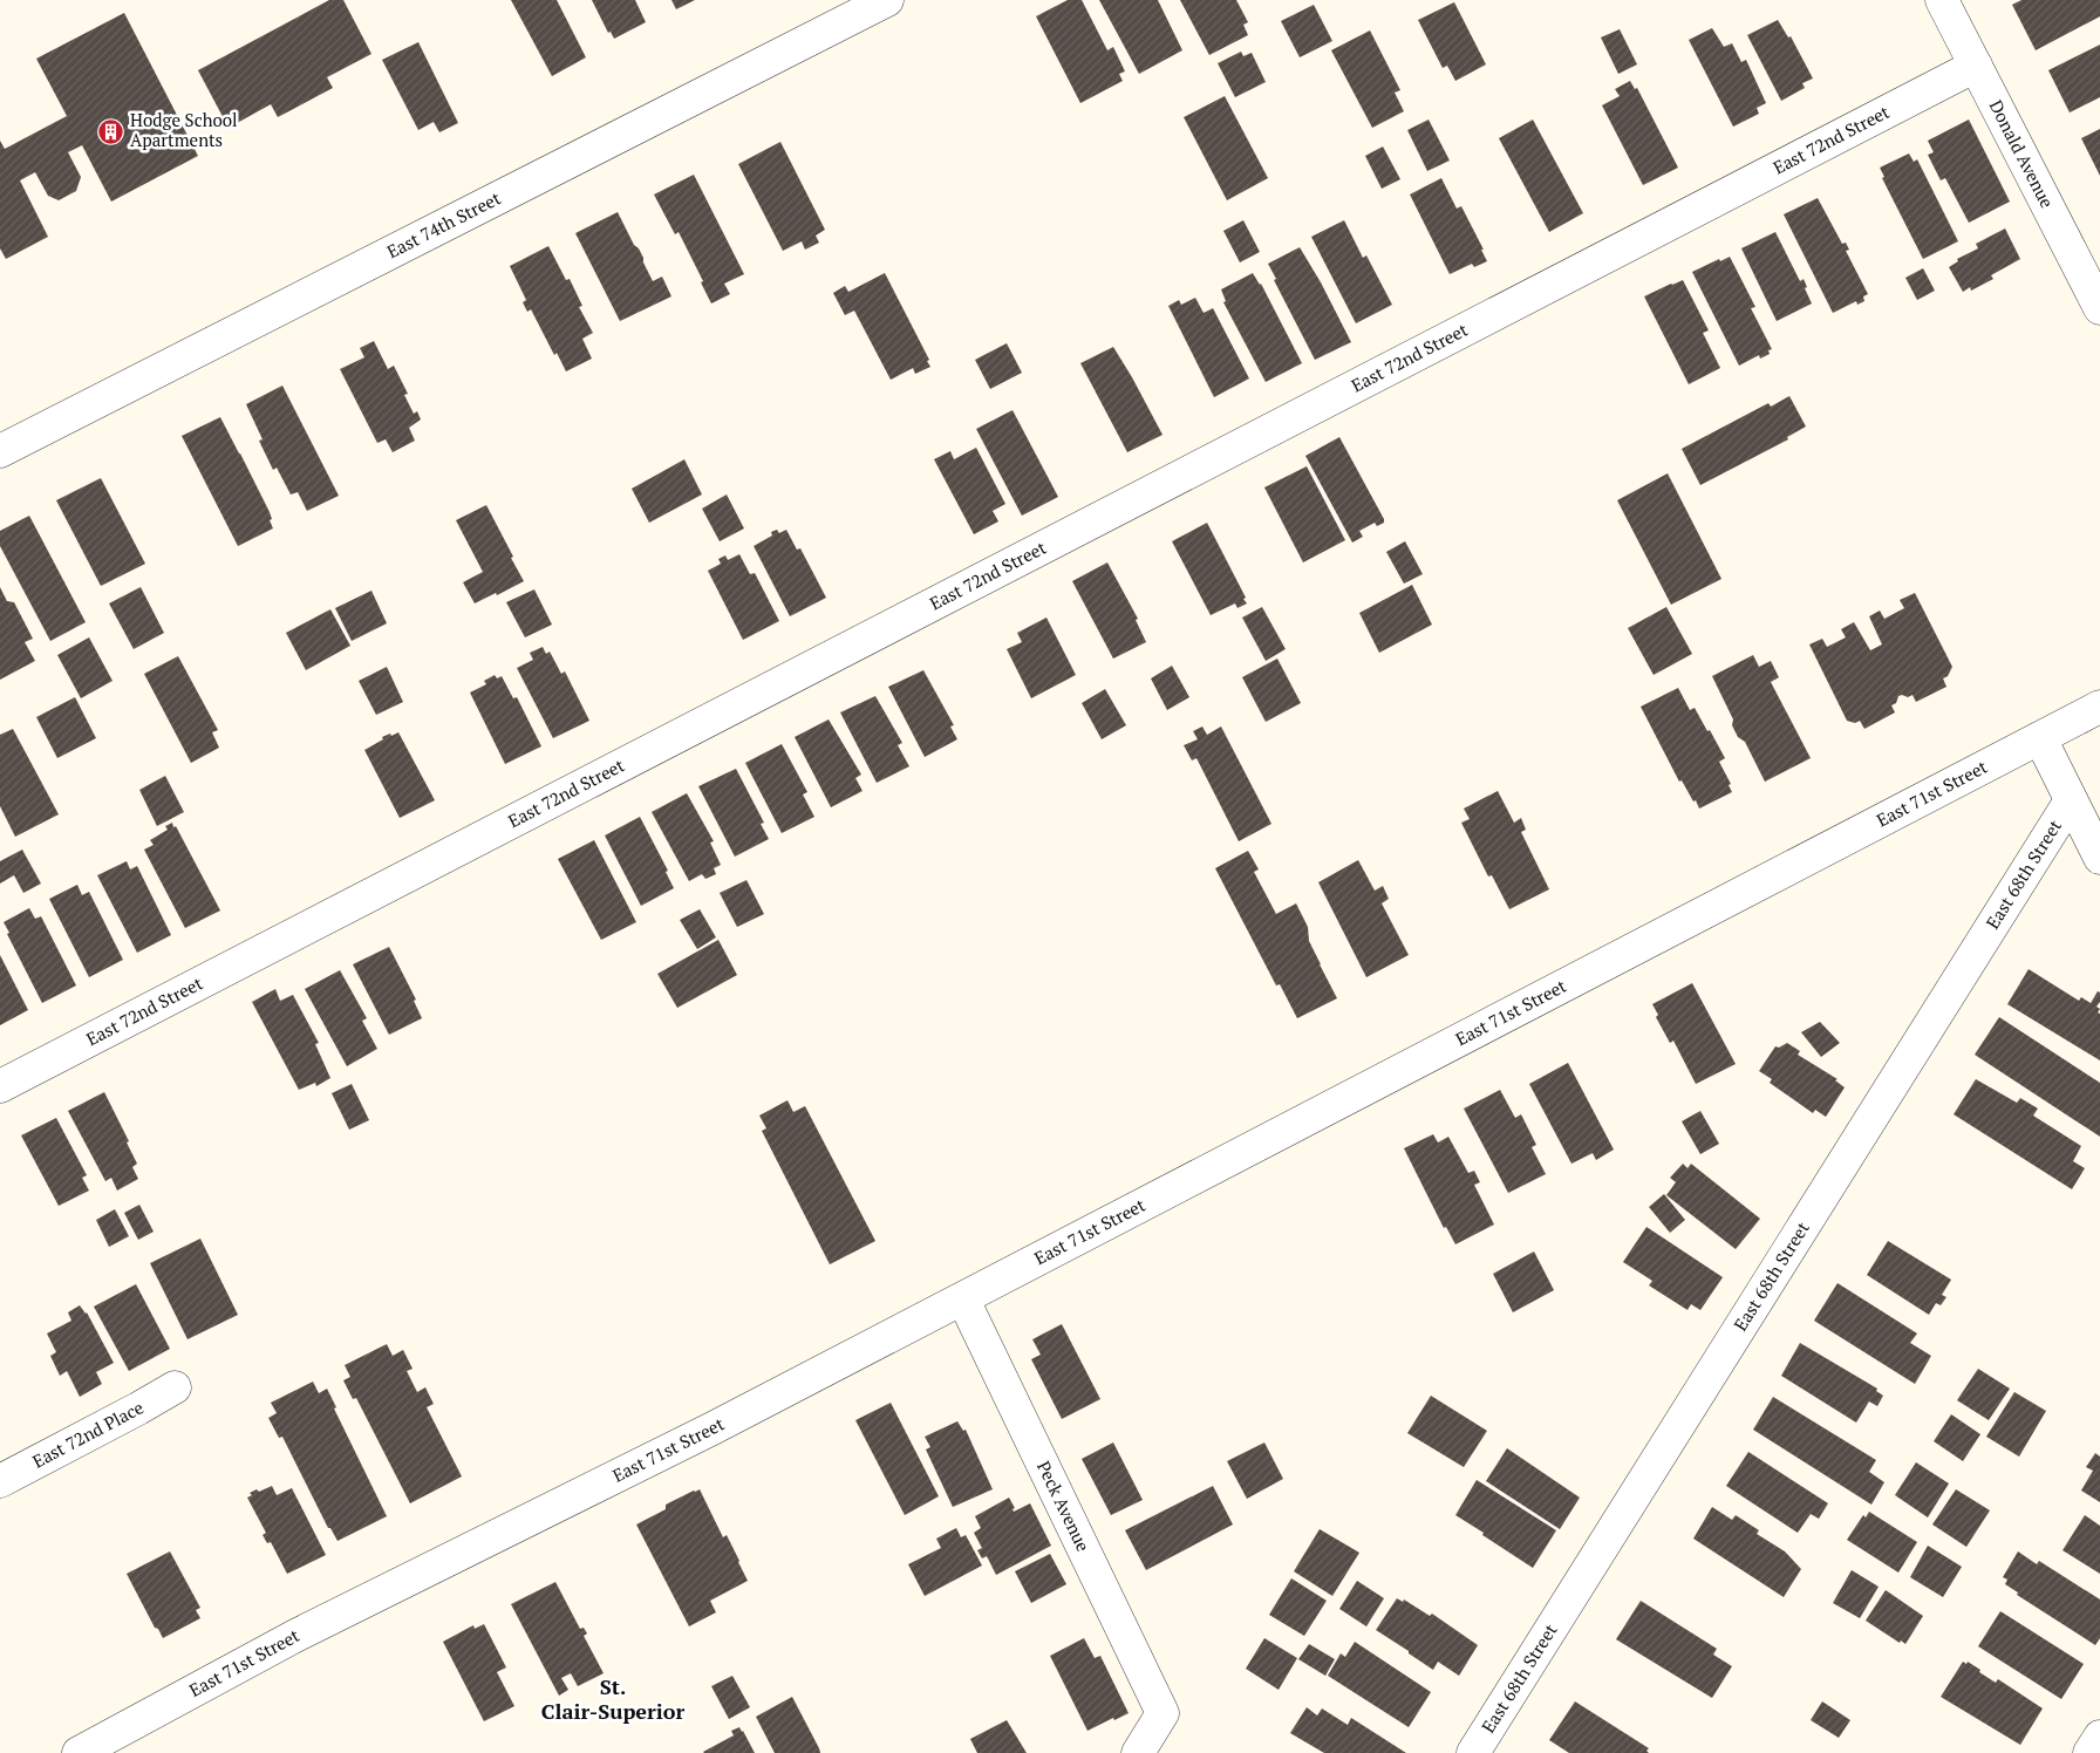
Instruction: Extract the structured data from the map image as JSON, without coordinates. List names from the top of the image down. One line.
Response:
{"streets":{"street":["East 72nd Street","Donald Avenue","East 74th Street","East 71st Street","East 68th Street","East 72nd Place","Peck Avenue"]},"crossings":[["East 72nd Street","Donald Avenue"],["East 71st Street","Peck Avenue"]],"districts":["St. Clair-Superior"],"places":{"building":["Hodge School Apartments"]}}
